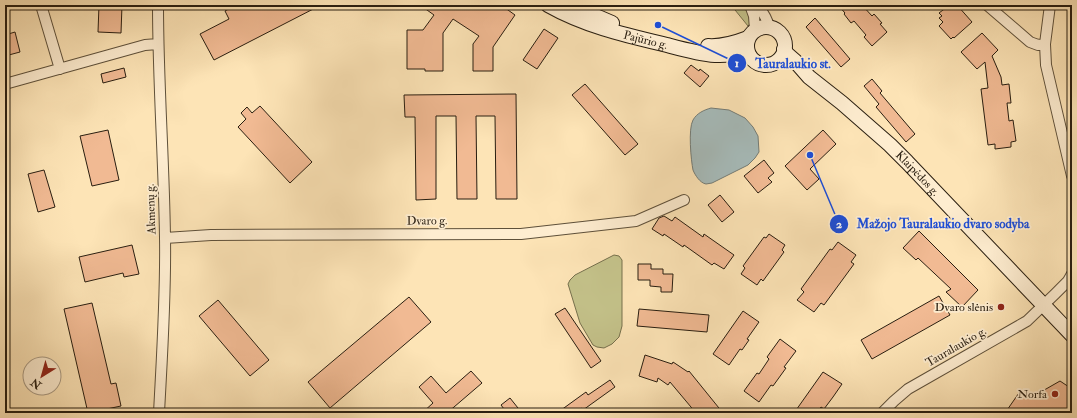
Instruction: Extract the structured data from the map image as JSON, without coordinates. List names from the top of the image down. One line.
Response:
{"streets":{"main road":["Pajūrio g.","Klaipėdos g."],"street":["Akmenų g.","Dvaro g.","Tauralaukio g."]},"crossings":[["Pajūrio g.","Klaipėdos g."],["Klaipėdos g.","Tauralaukio g."],["Akmenų g.","Dvaro g."]],"places":["Tauralaukio st.","Mažojo Tauralaukio dvaro sodyba","Dvaro slėnis","Norfa"],"north":"bottom left"}
